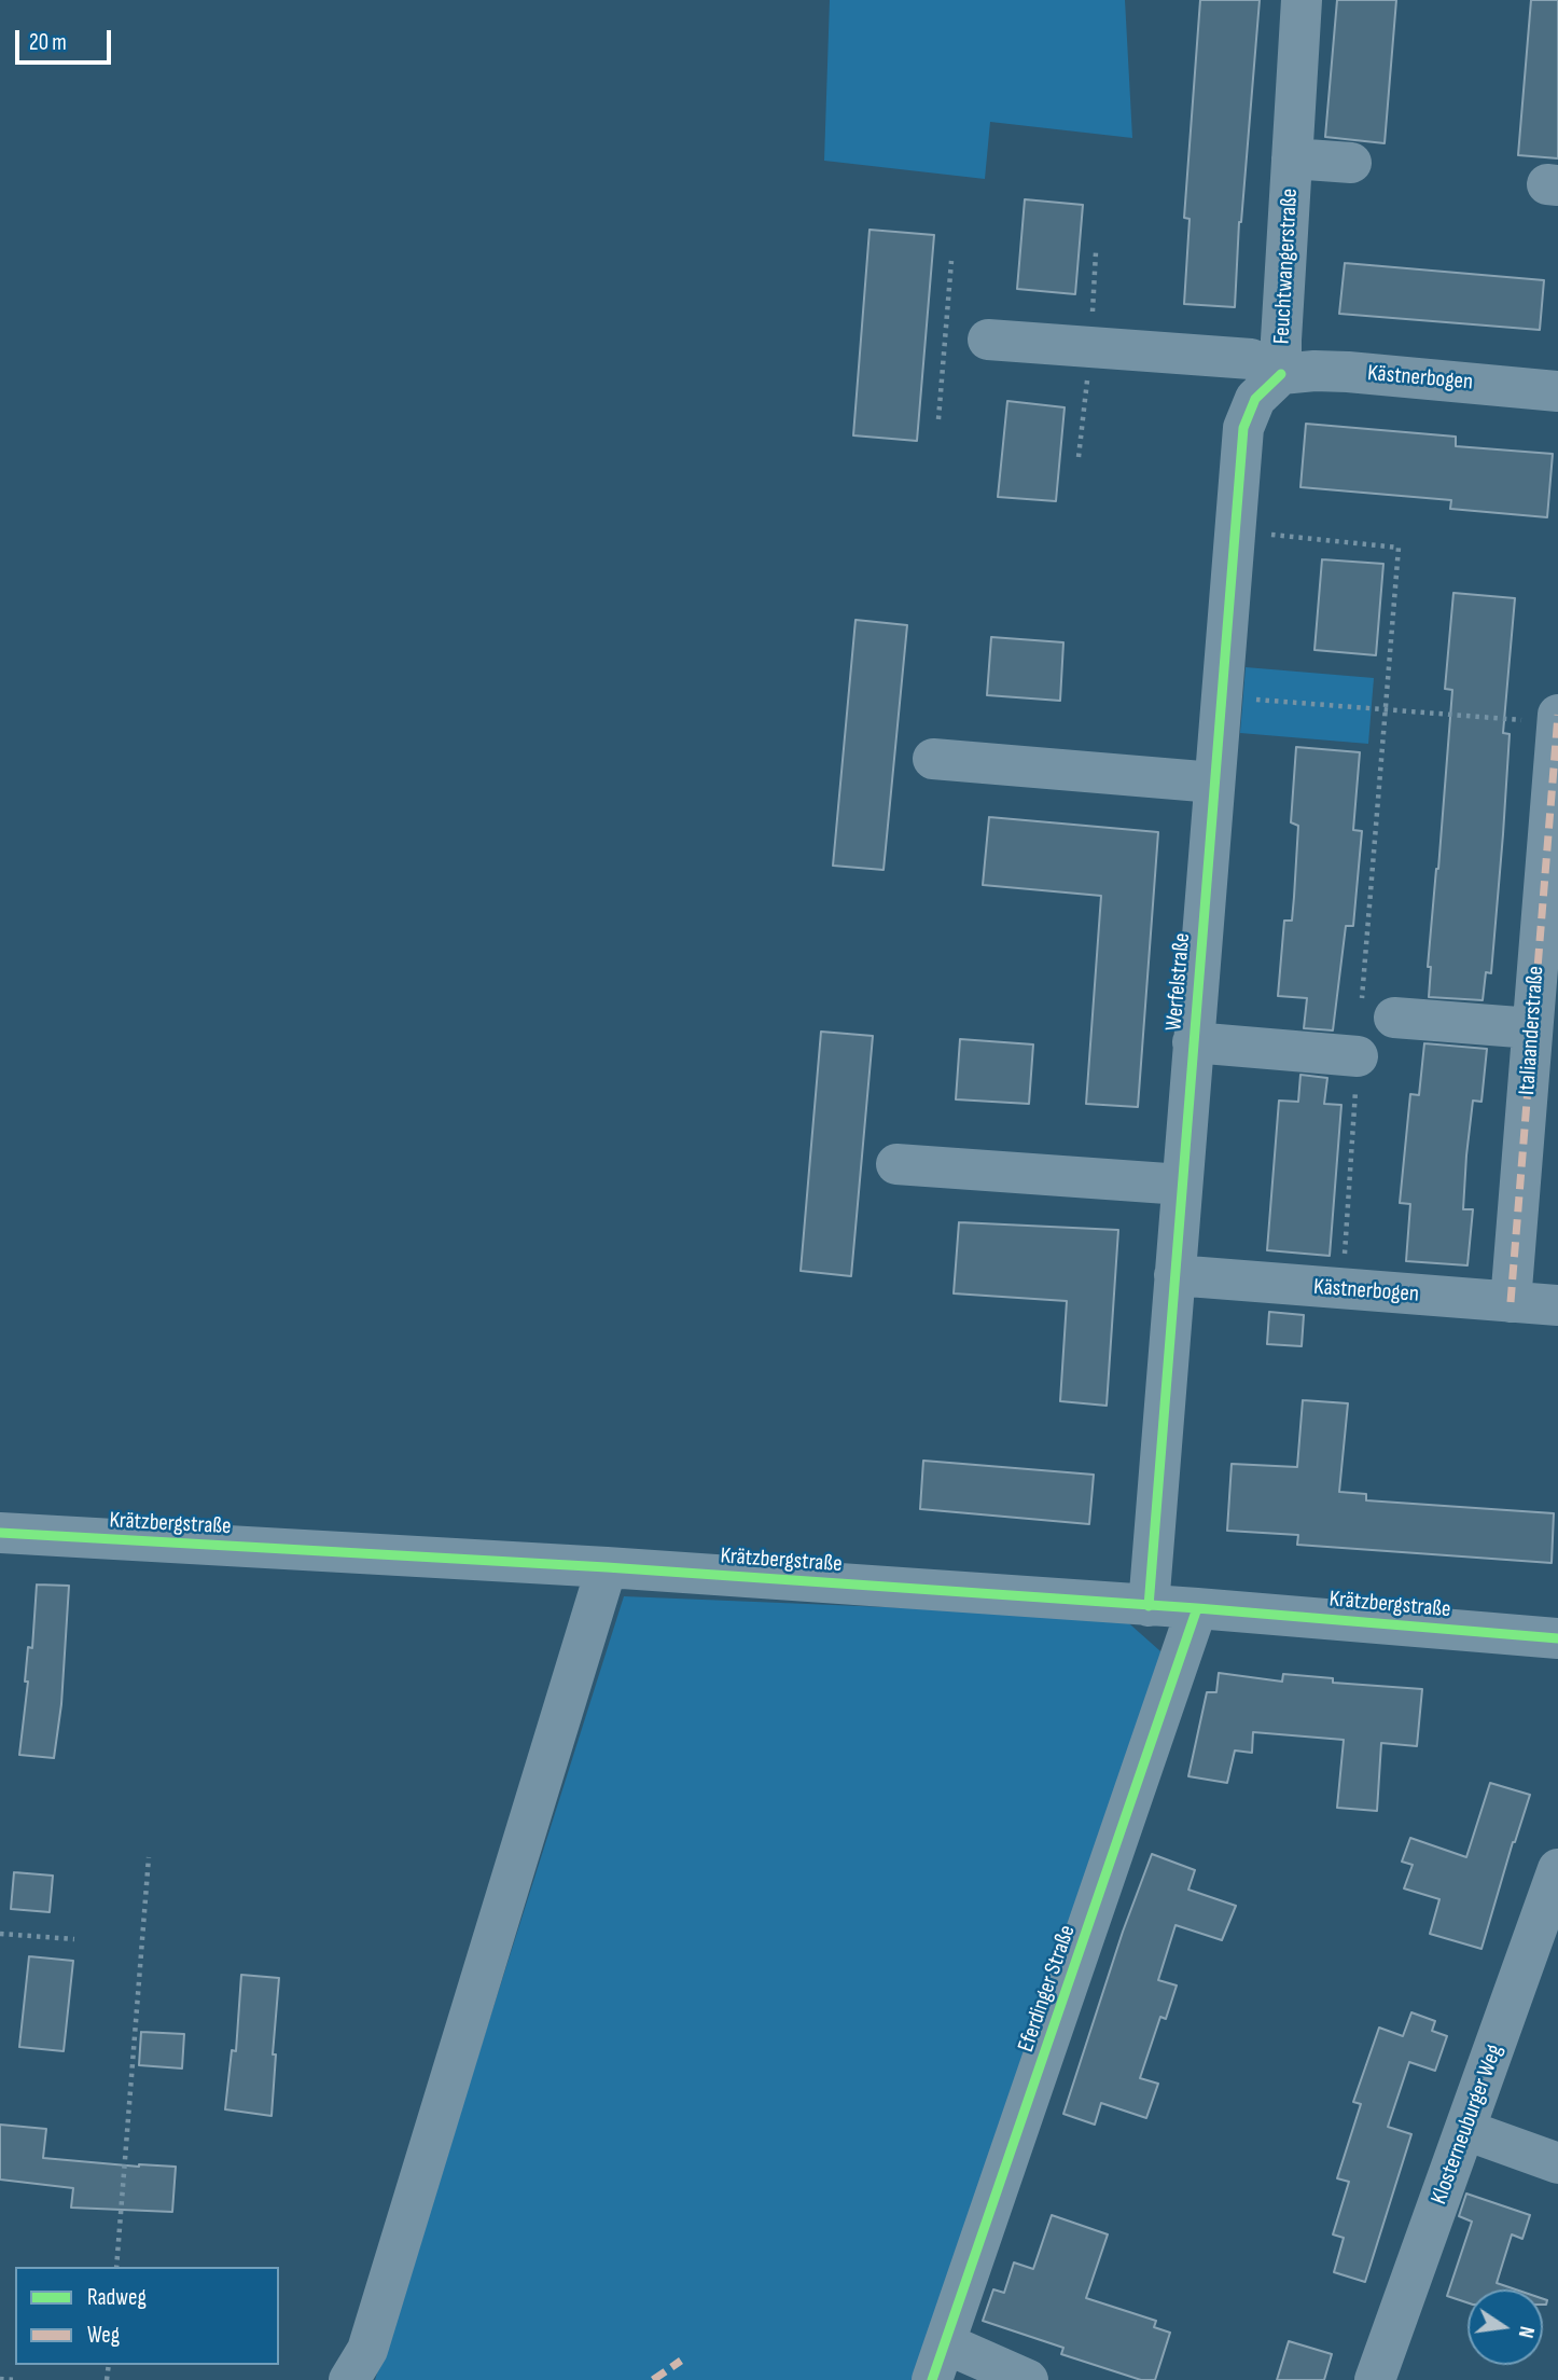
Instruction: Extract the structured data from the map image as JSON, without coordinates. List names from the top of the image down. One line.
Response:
{"streets":{"street":["Feuchtwangerstraße","Kästnerbogen","Werfelstraße","Italiaanderstraße","Krätzbergstraße","Eferdinger Straße","Klosterneuburger Weg"]},"crossings":[["Feuchtwangerstraße","Kästnerbogen"],["Feuchtwangerstraße","Werfelstraße"],["Kästnerbogen","Werfelstraße"],["Kästnerbogen","Italiaanderstraße"],["Werfelstraße","Krätzbergstraße"],["Krätzbergstraße","Eferdinger Straße"]],"legend":["Radweg","Weg"],"scale_bar":"20 m","north":"right"}
